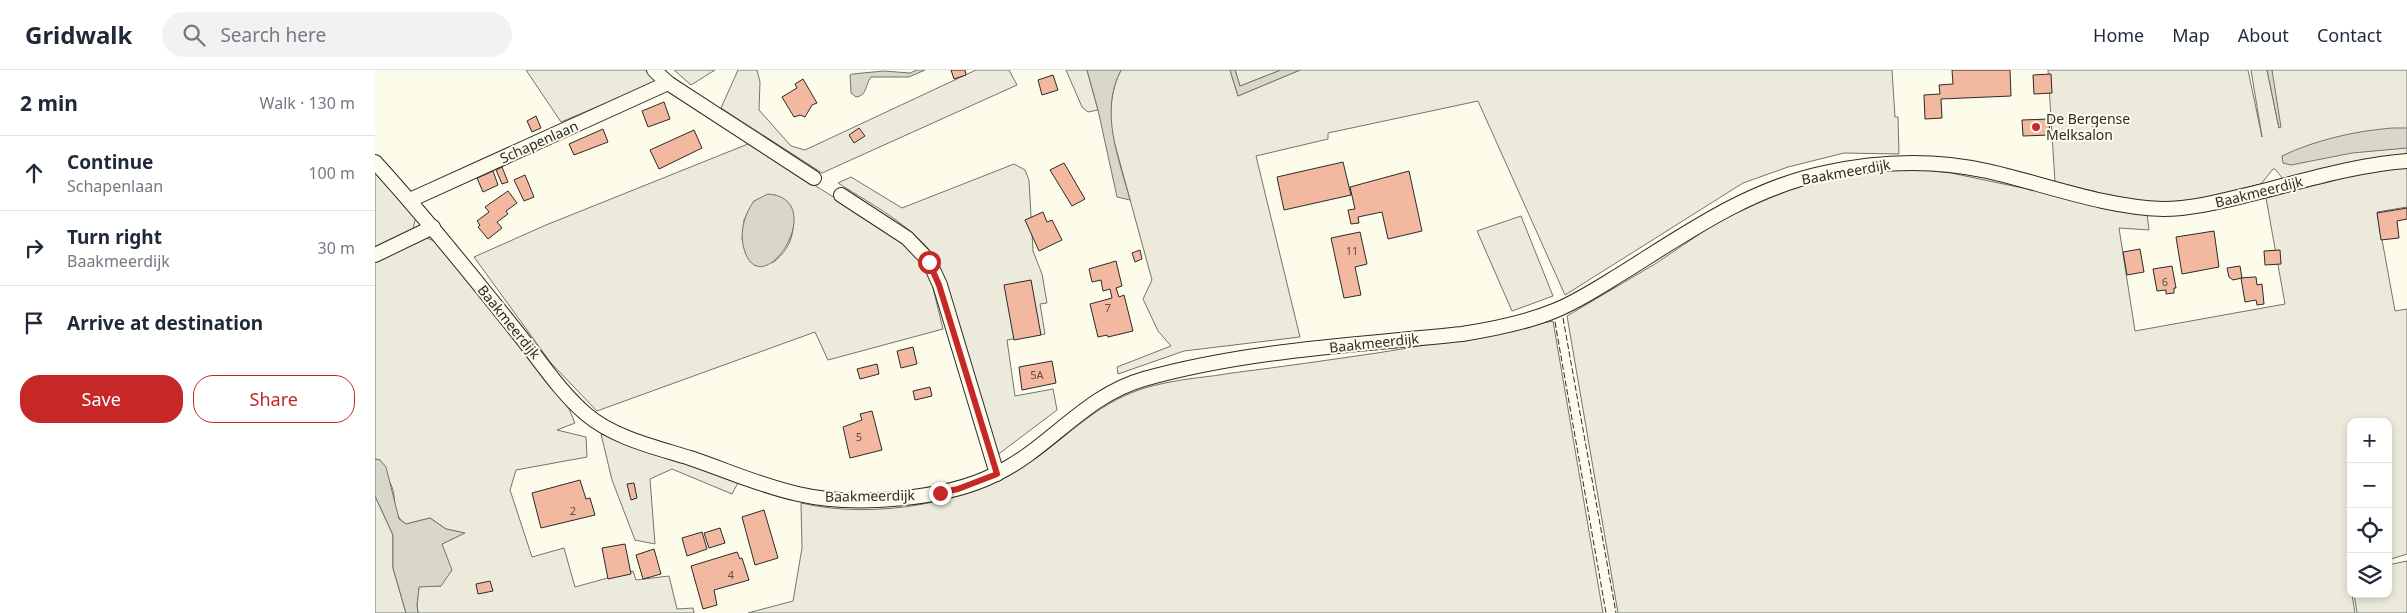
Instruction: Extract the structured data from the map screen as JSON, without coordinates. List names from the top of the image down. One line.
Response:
{"streets":{"street":["Schapenlaan","Baakmeerdijk"]},"crossings":[["Schapenlaan","Baakmeerdijk"]],"places":["De Bergense Melksalon"],"house_numbers":["11","6","7","5A","5","2","4"],"page":{"header":"Gridwalk","search":"Search here","nav":["Home","Map","About","Contact"],"heading":["2 min","Walk · 130 m"],"list":[["Continue","Schapenlaan","100 m"],["Turn right","Baakmeerdijk","30 m"],"Arrive at destination"],"buttons":["Save","Share"],"map_buttons":["+","−"]}}
